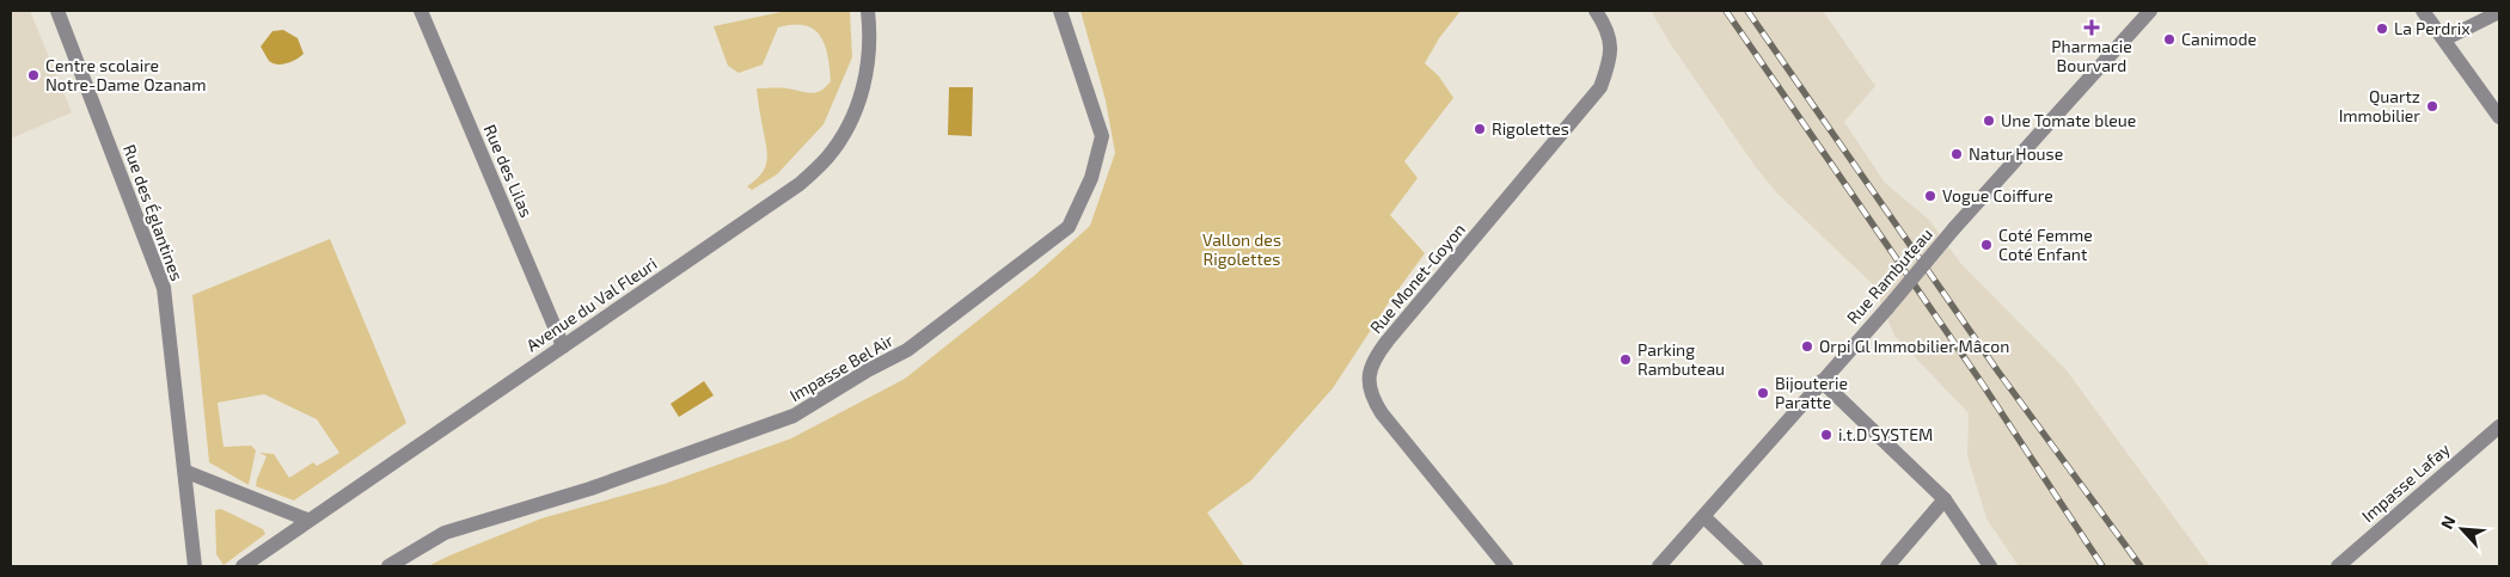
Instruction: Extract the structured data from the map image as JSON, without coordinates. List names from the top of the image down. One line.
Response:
{"streets":{"street":["Rue des Lilas","Rue des Églantines","Rue Rambuteau","Rue Monet-Goyon","Avenue du Val Fleuri","Impasse Bel Air","Impasse Lafay"]},"crossings":[["Rue des Lilas","Avenue du Val Fleuri"]],"parks":["Vallon des Rigolettes"],"places":{"health":["Pharmacie Bourvard"],"other":["La Perdrix","Canimode","Centre scolaire Notre-Dame Ozanam","Quartz Immobilier","Une Tomate bleue","Rigolettes","Natur House","Vogue Coiffure","Coté Femme Coté Enfant","Orpi Gl Immobilier Mâcon","Parking Rambuteau","Bijouterie Paratte","i.t.D SYSTEM"]},"north":"top left"}
